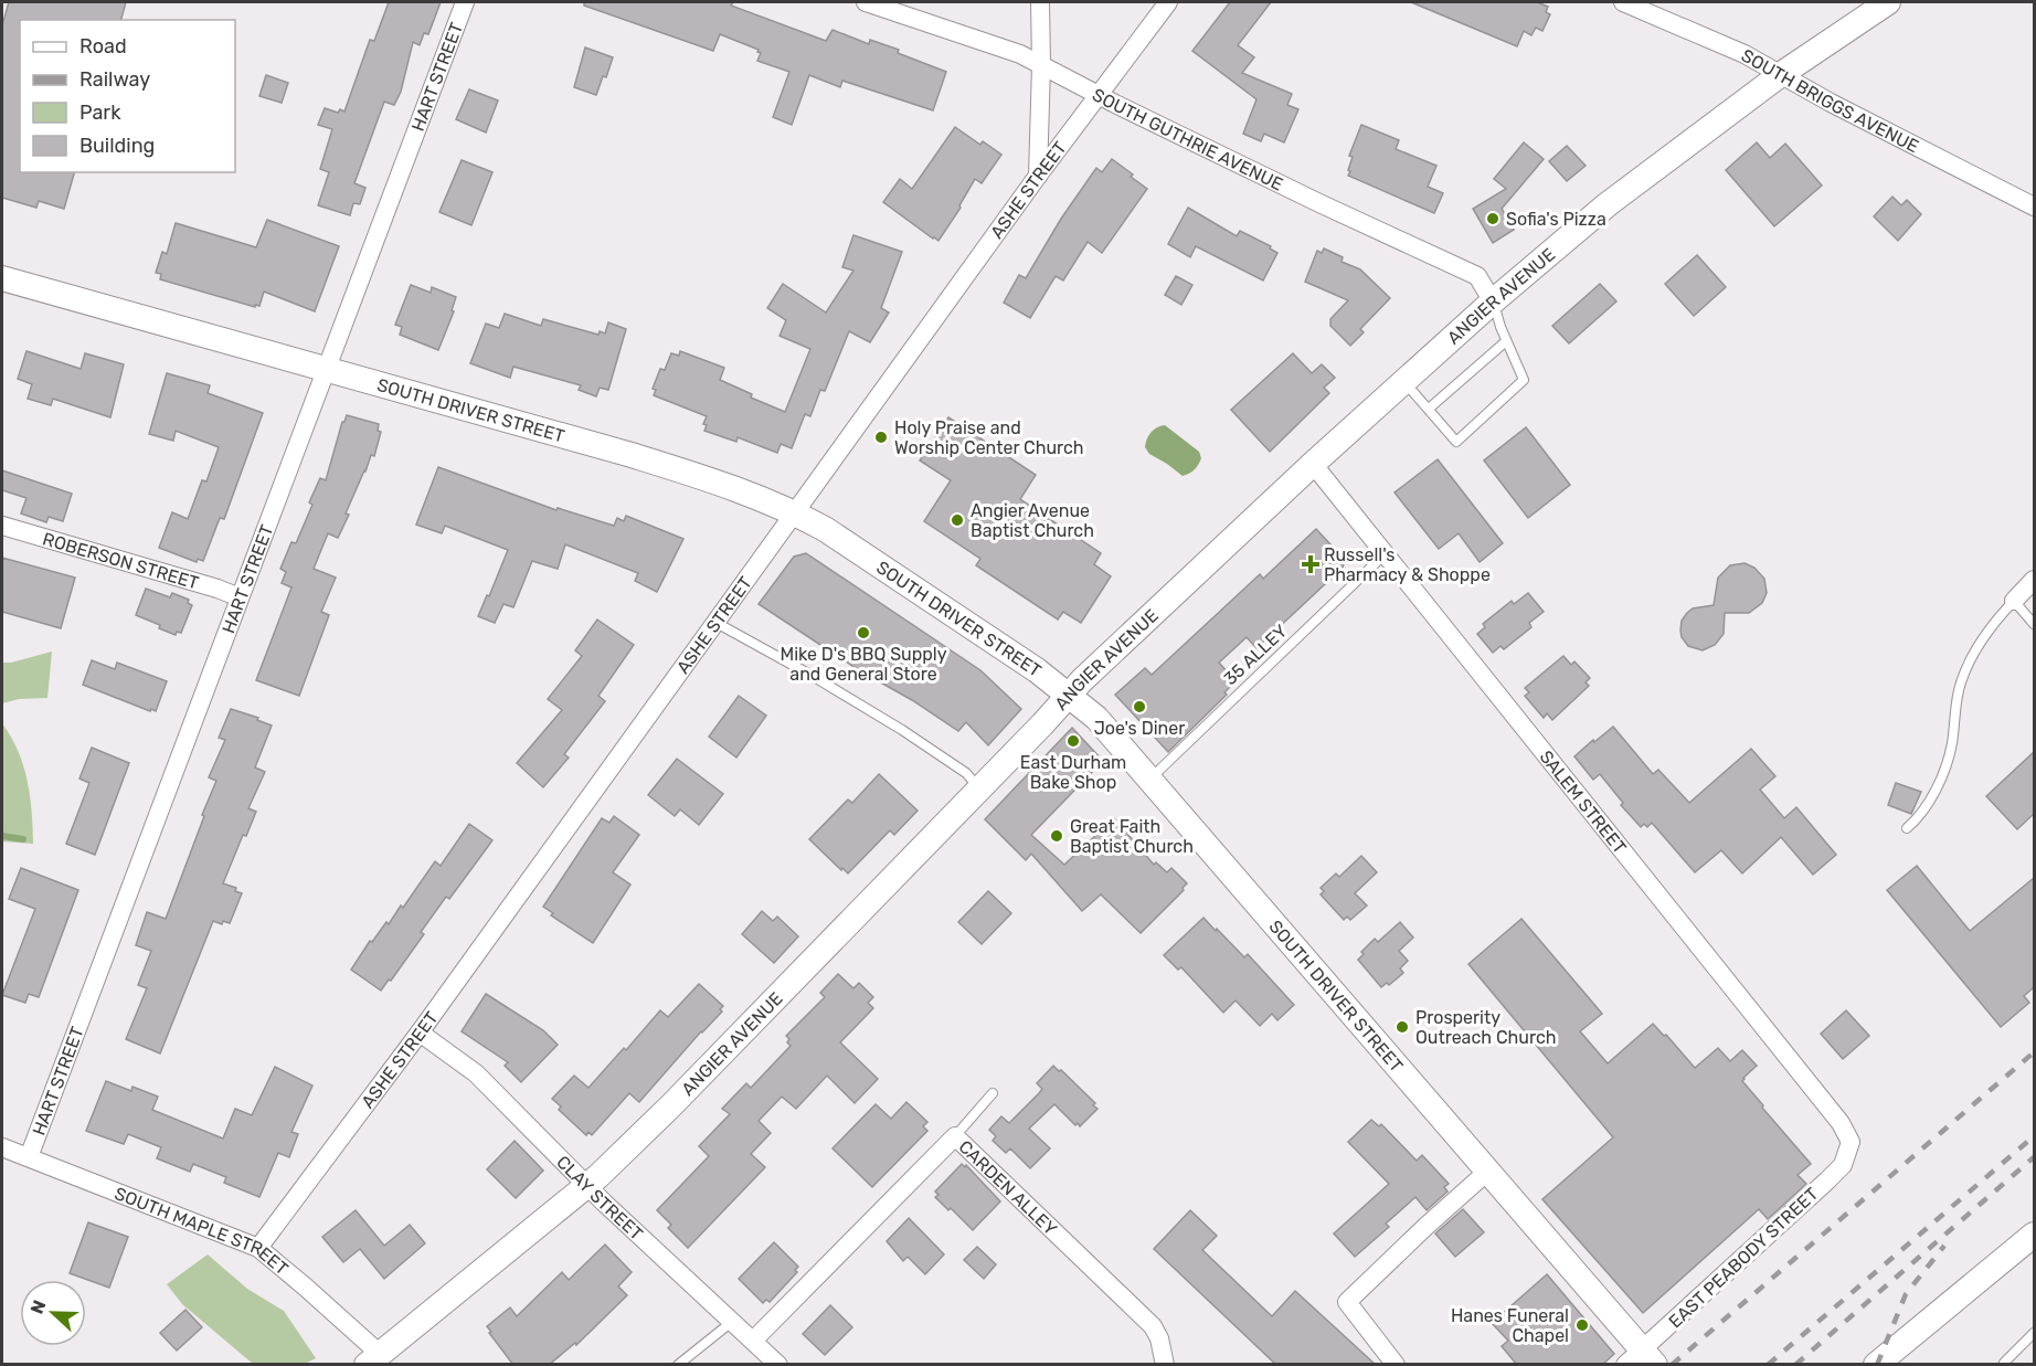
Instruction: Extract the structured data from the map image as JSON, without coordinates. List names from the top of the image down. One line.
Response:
{"streets":{"street":["HART STREET","SOUTH BRIGGS AVENUE","SOUTH GUTHRIE AVENUE","ASHE STREET","ANGIER AVENUE","SOUTH DRIVER STREET","ROBERSON STREET","SALEM STREET","CARDEN ALLEY","CLAY STREET","SOUTH MAPLE STREET","EAST PEABODY STREET"],"lane":["35 ALLEY"]},"crossings":[["HART STREET","SOUTH DRIVER STREET"],["HART STREET","ROBERSON STREET"],["HART STREET","SOUTH MAPLE STREET"],["SOUTH BRIGGS AVENUE","ANGIER AVENUE"],["SOUTH GUTHRIE AVENUE","ASHE STREET"],["SOUTH GUTHRIE AVENUE","ANGIER AVENUE"],["ASHE STREET","SOUTH DRIVER STREET"],["ASHE STREET","CLAY STREET"],["ASHE STREET","SOUTH MAPLE STREET"],["ANGIER AVENUE","SOUTH DRIVER STREET"],["ANGIER AVENUE","SALEM STREET"],["ANGIER AVENUE","CLAY STREET"],["ANGIER AVENUE","SOUTH MAPLE STREET"],["SOUTH DRIVER STREET","35 ALLEY"],["SOUTH DRIVER STREET","EAST PEABODY STREET"],["35 ALLEY","SALEM STREET"],["SALEM STREET","EAST PEABODY STREET"],["CARDEN ALLEY","CLAY STREET"]],"places":{"other":["Sofia's Pizza","Holy Praise and Worship Center Church","Angier Avenue Baptist Church","Mike D's BBQ Supply and General Store","Joe's Diner","East Durham Bake Shop","Great Faith Baptist Church","Prosperity Outreach Church","Hanes Funeral Chapel"],"health":["Russell's Pharmacy & Shoppe"]},"legend":["Road","Railway","Park","Building"],"north":"left"}
